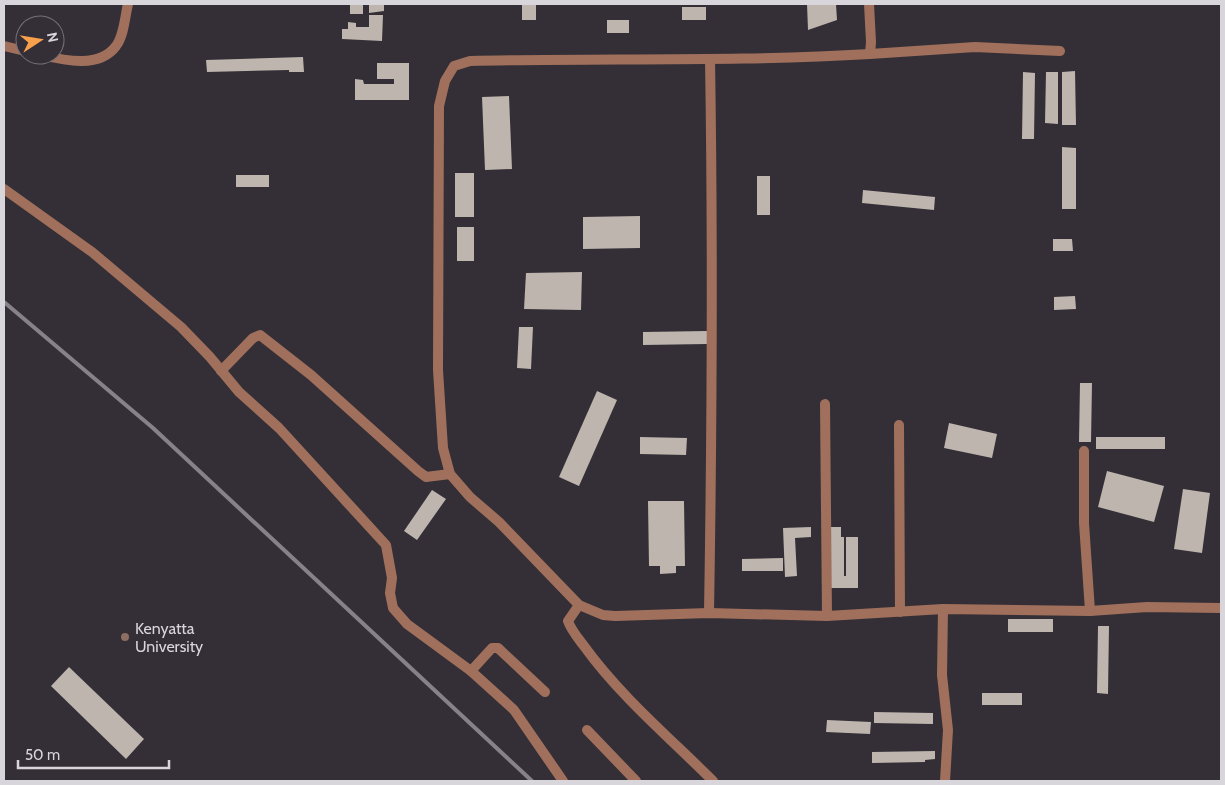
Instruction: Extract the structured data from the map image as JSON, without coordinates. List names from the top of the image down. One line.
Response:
{"places":["Kenyatta University"],"scale_bar":"50 m","north":"right"}
